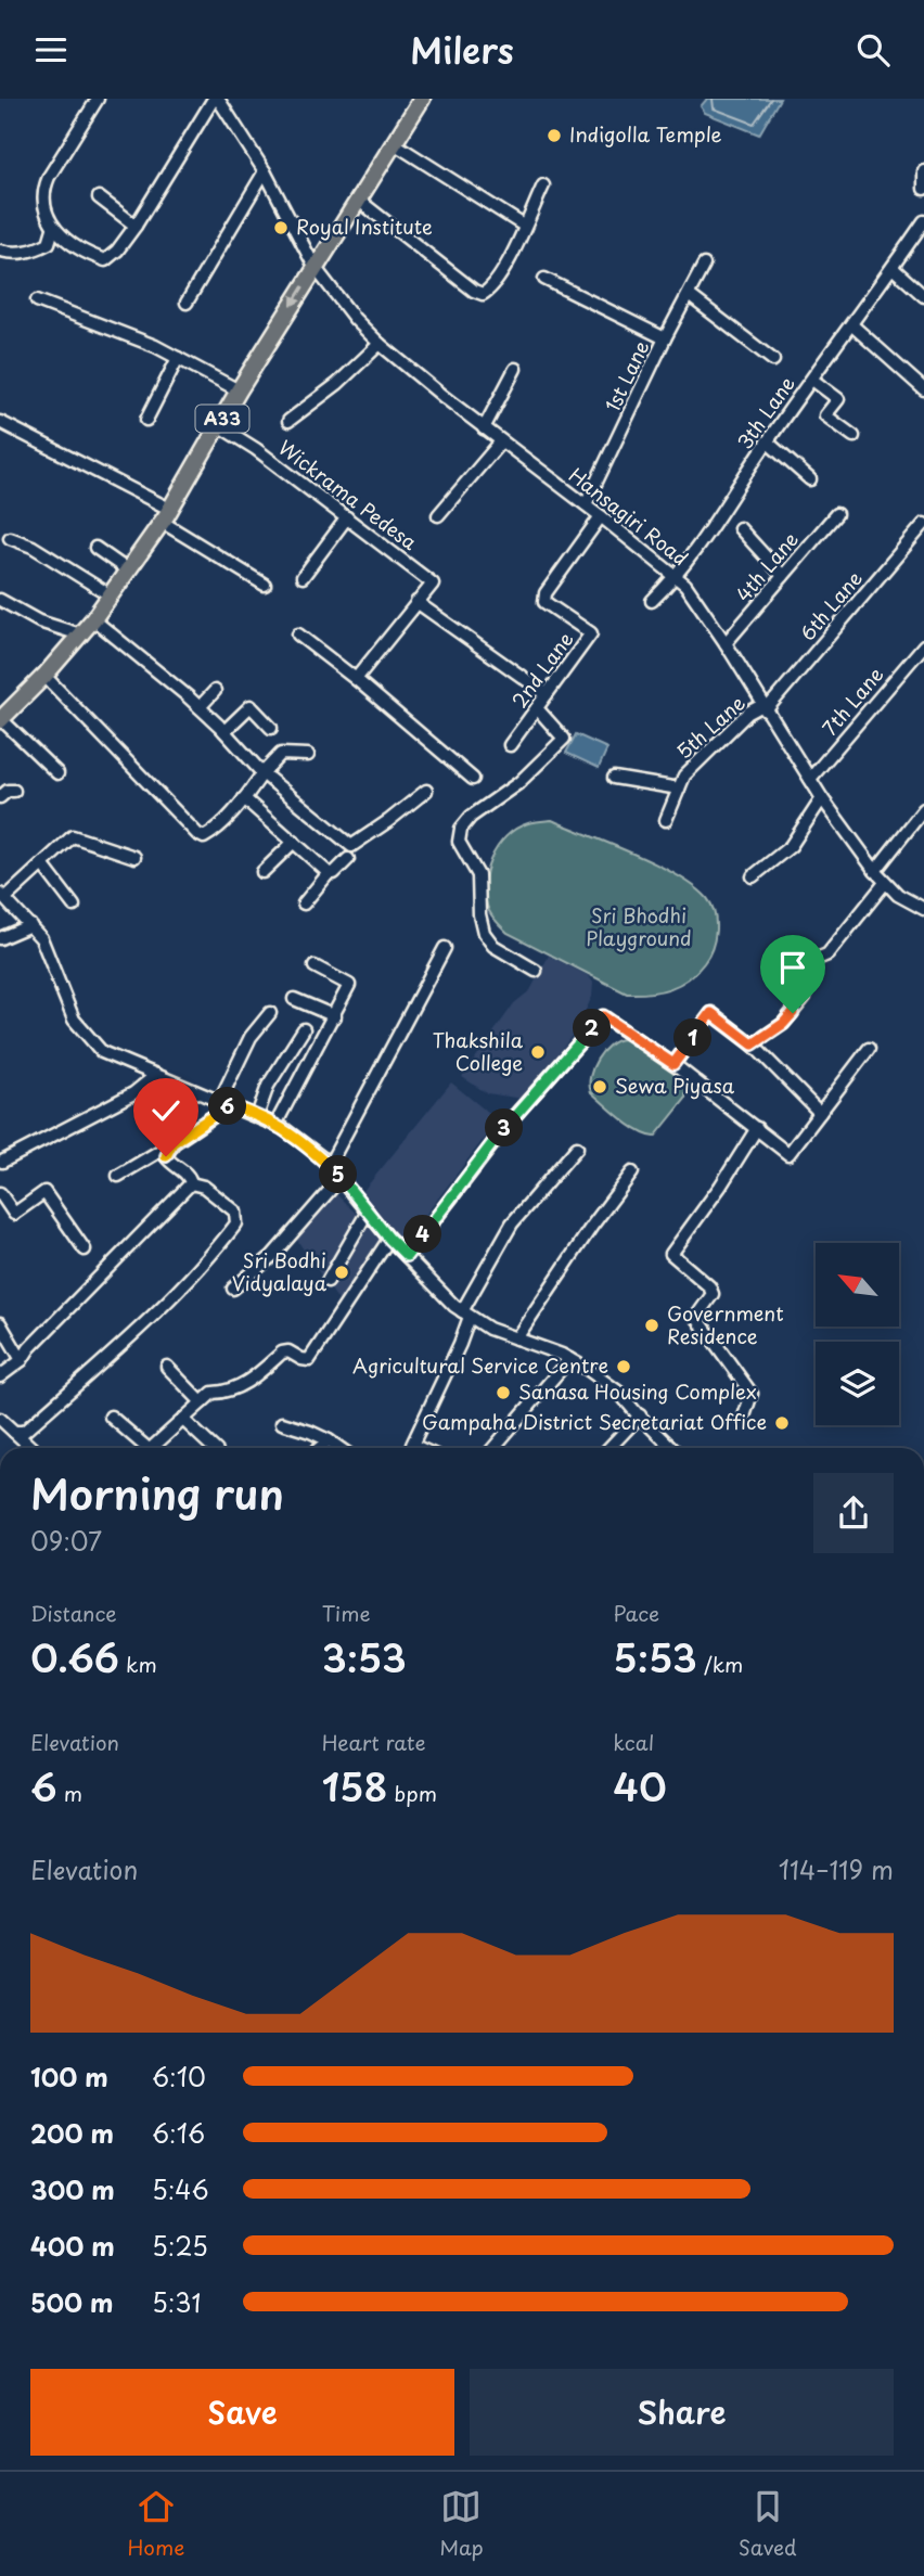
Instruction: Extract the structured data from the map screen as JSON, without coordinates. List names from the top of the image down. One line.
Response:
{"streets":{"highway":["A33"],"street":["1st Lane","3th Lane","Wickrama Pedesa","Hansagiri Road","4th Lane","6th Lane","2nd Lane","7th Lane","5th Lane"]},"crossings":[["1st Lane","Hansagiri Road"],["3th Lane","Hansagiri Road"],["A33","Wickrama Pedesa"],["A33","Hansagiri Road"],["Hansagiri Road","4th Lane"],["Hansagiri Road","6th Lane"],["Hansagiri Road","2nd Lane"],["Hansagiri Road","7th Lane"],["Hansagiri Road","5th Lane"],["6th Lane","5th Lane"]],"parks":["Sri Bhodhi Playground"],"places":["Indigolla Temple","Royal Institute","Thakshila College","Sewa Piyasa","Sri Bodhi Vidyalaya","Government Residence","Agricultural Service Centre","Sanasa Housing Complex","Gampaha District Secretariat Office"],"north":"top left","page":{"header":"Milers","pins":["2","1","6","3","5","4"],"heading":["Morning run","09:07"],"stats":[["Distance","0.66 km"],["Time","3:53"],["Pace","5:53 /km"],["Elevation","6 m"],["Heart rate","158 bpm"],["kcal","40"]],"chart":["Elevation","114–119 m"],"list":[{"name":"100 m","note":"6:10"},{"name":"200 m","note":"6:16"},{"name":"300 m","note":"5:46"},{"name":"400 m","note":"5:25"},{"name":"500 m","note":"5:31"}],"buttons":["Save","Share"],"tabs":["Home","Map","Saved"]}}
